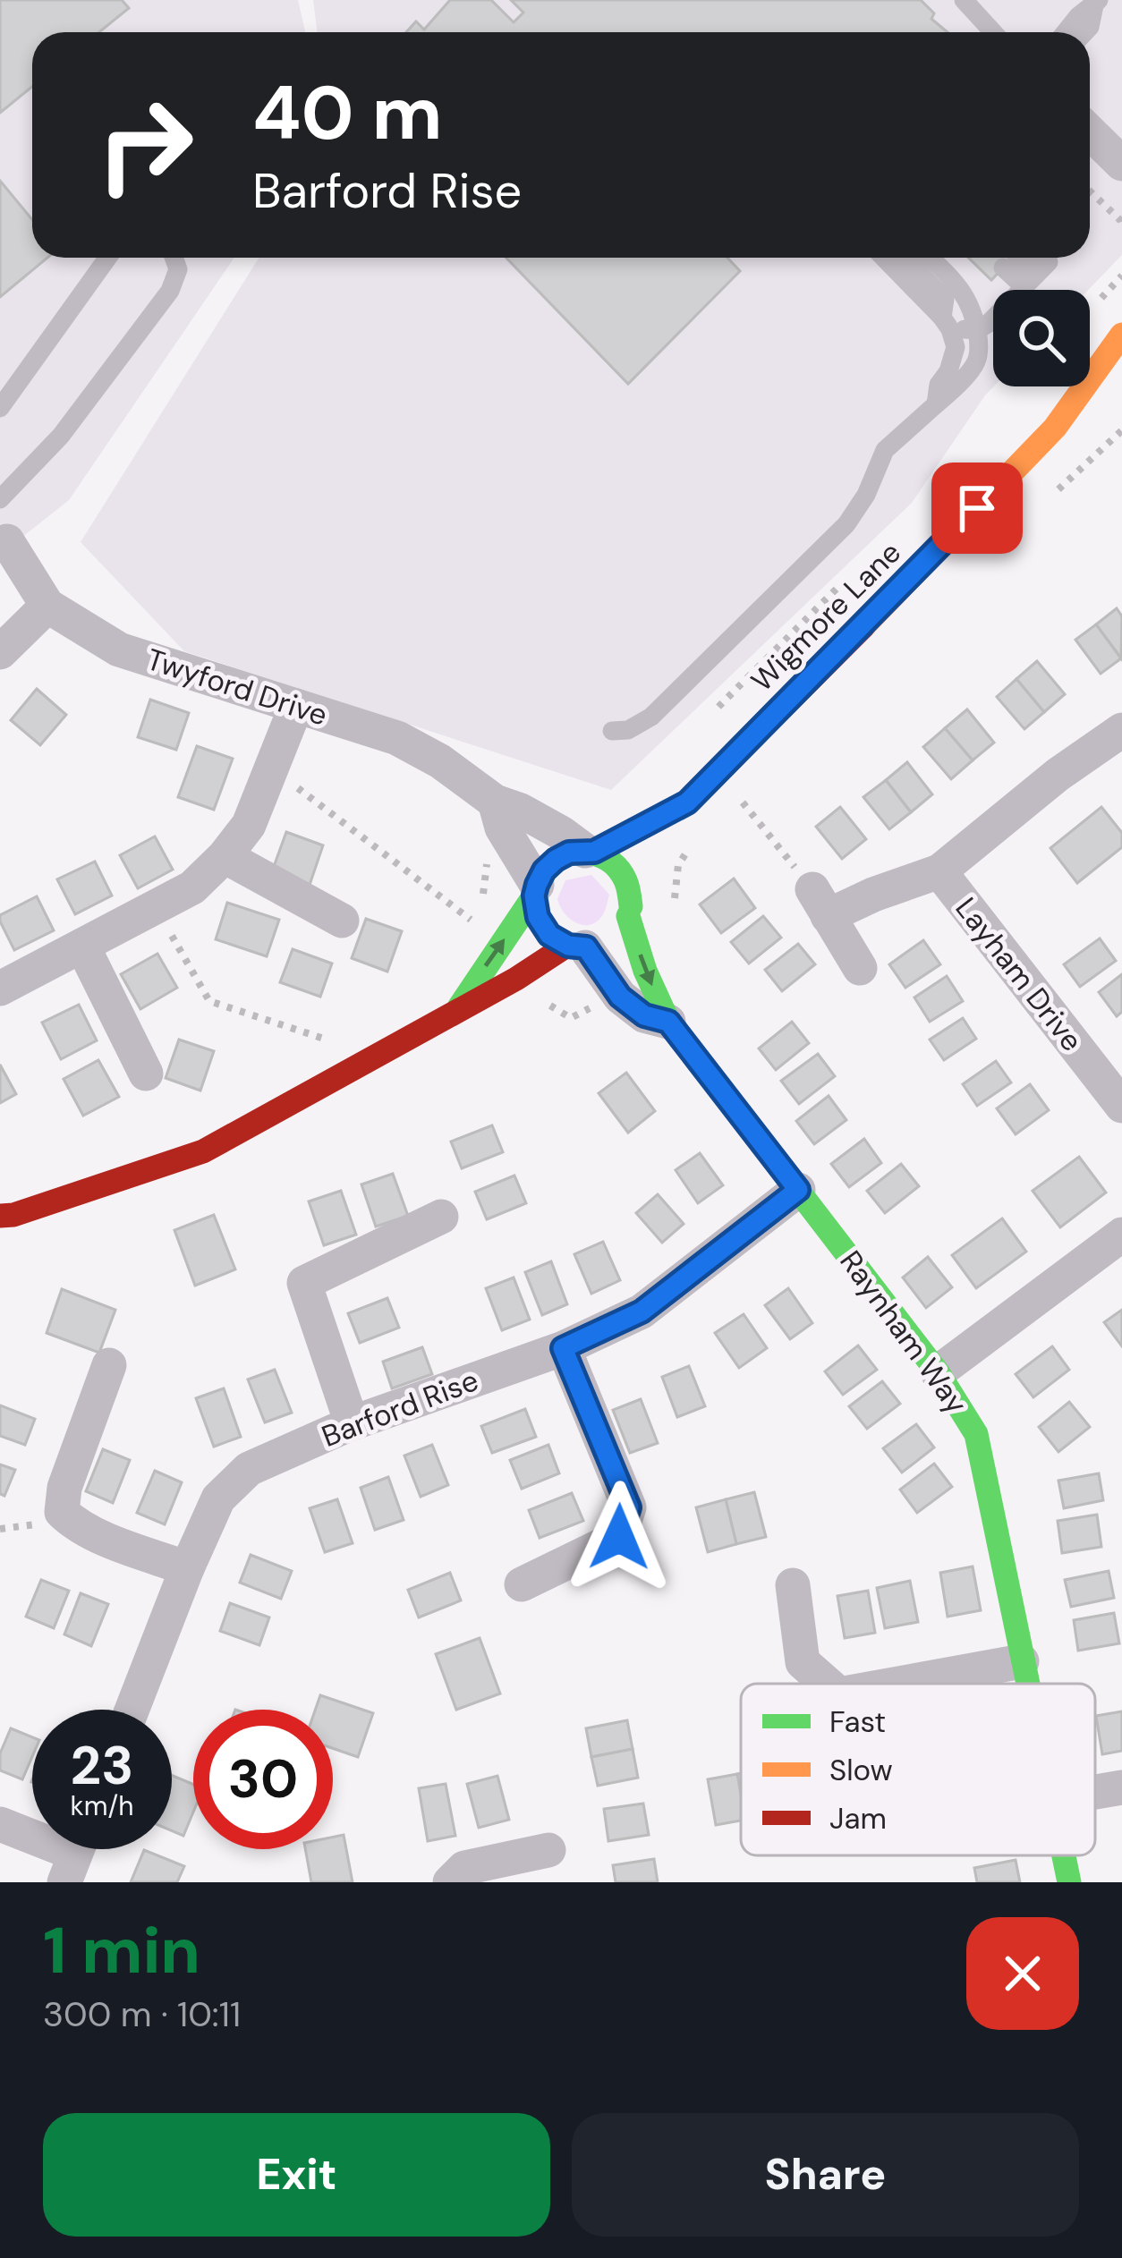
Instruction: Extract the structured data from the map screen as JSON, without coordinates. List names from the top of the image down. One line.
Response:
{"streets":{"street":["Wigmore Lane","Twyford Drive","Layham Drive","Raynham Way","Barford Rise"]},"crossings":[["Wigmore Lane","Twyford Drive"],["Wigmore Lane","Raynham Way"],["Twyford Drive","Raynham Way"],["Raynham Way","Barford Rise"]],"legend":["Fast","Slow","Jam"],"page":{"turn":["40 m","Barford Rise"],"speed":"23 km/h","limit":"30","heading":["1 min","300 m · 10:11"],"buttons":["Exit","Share"]}}
